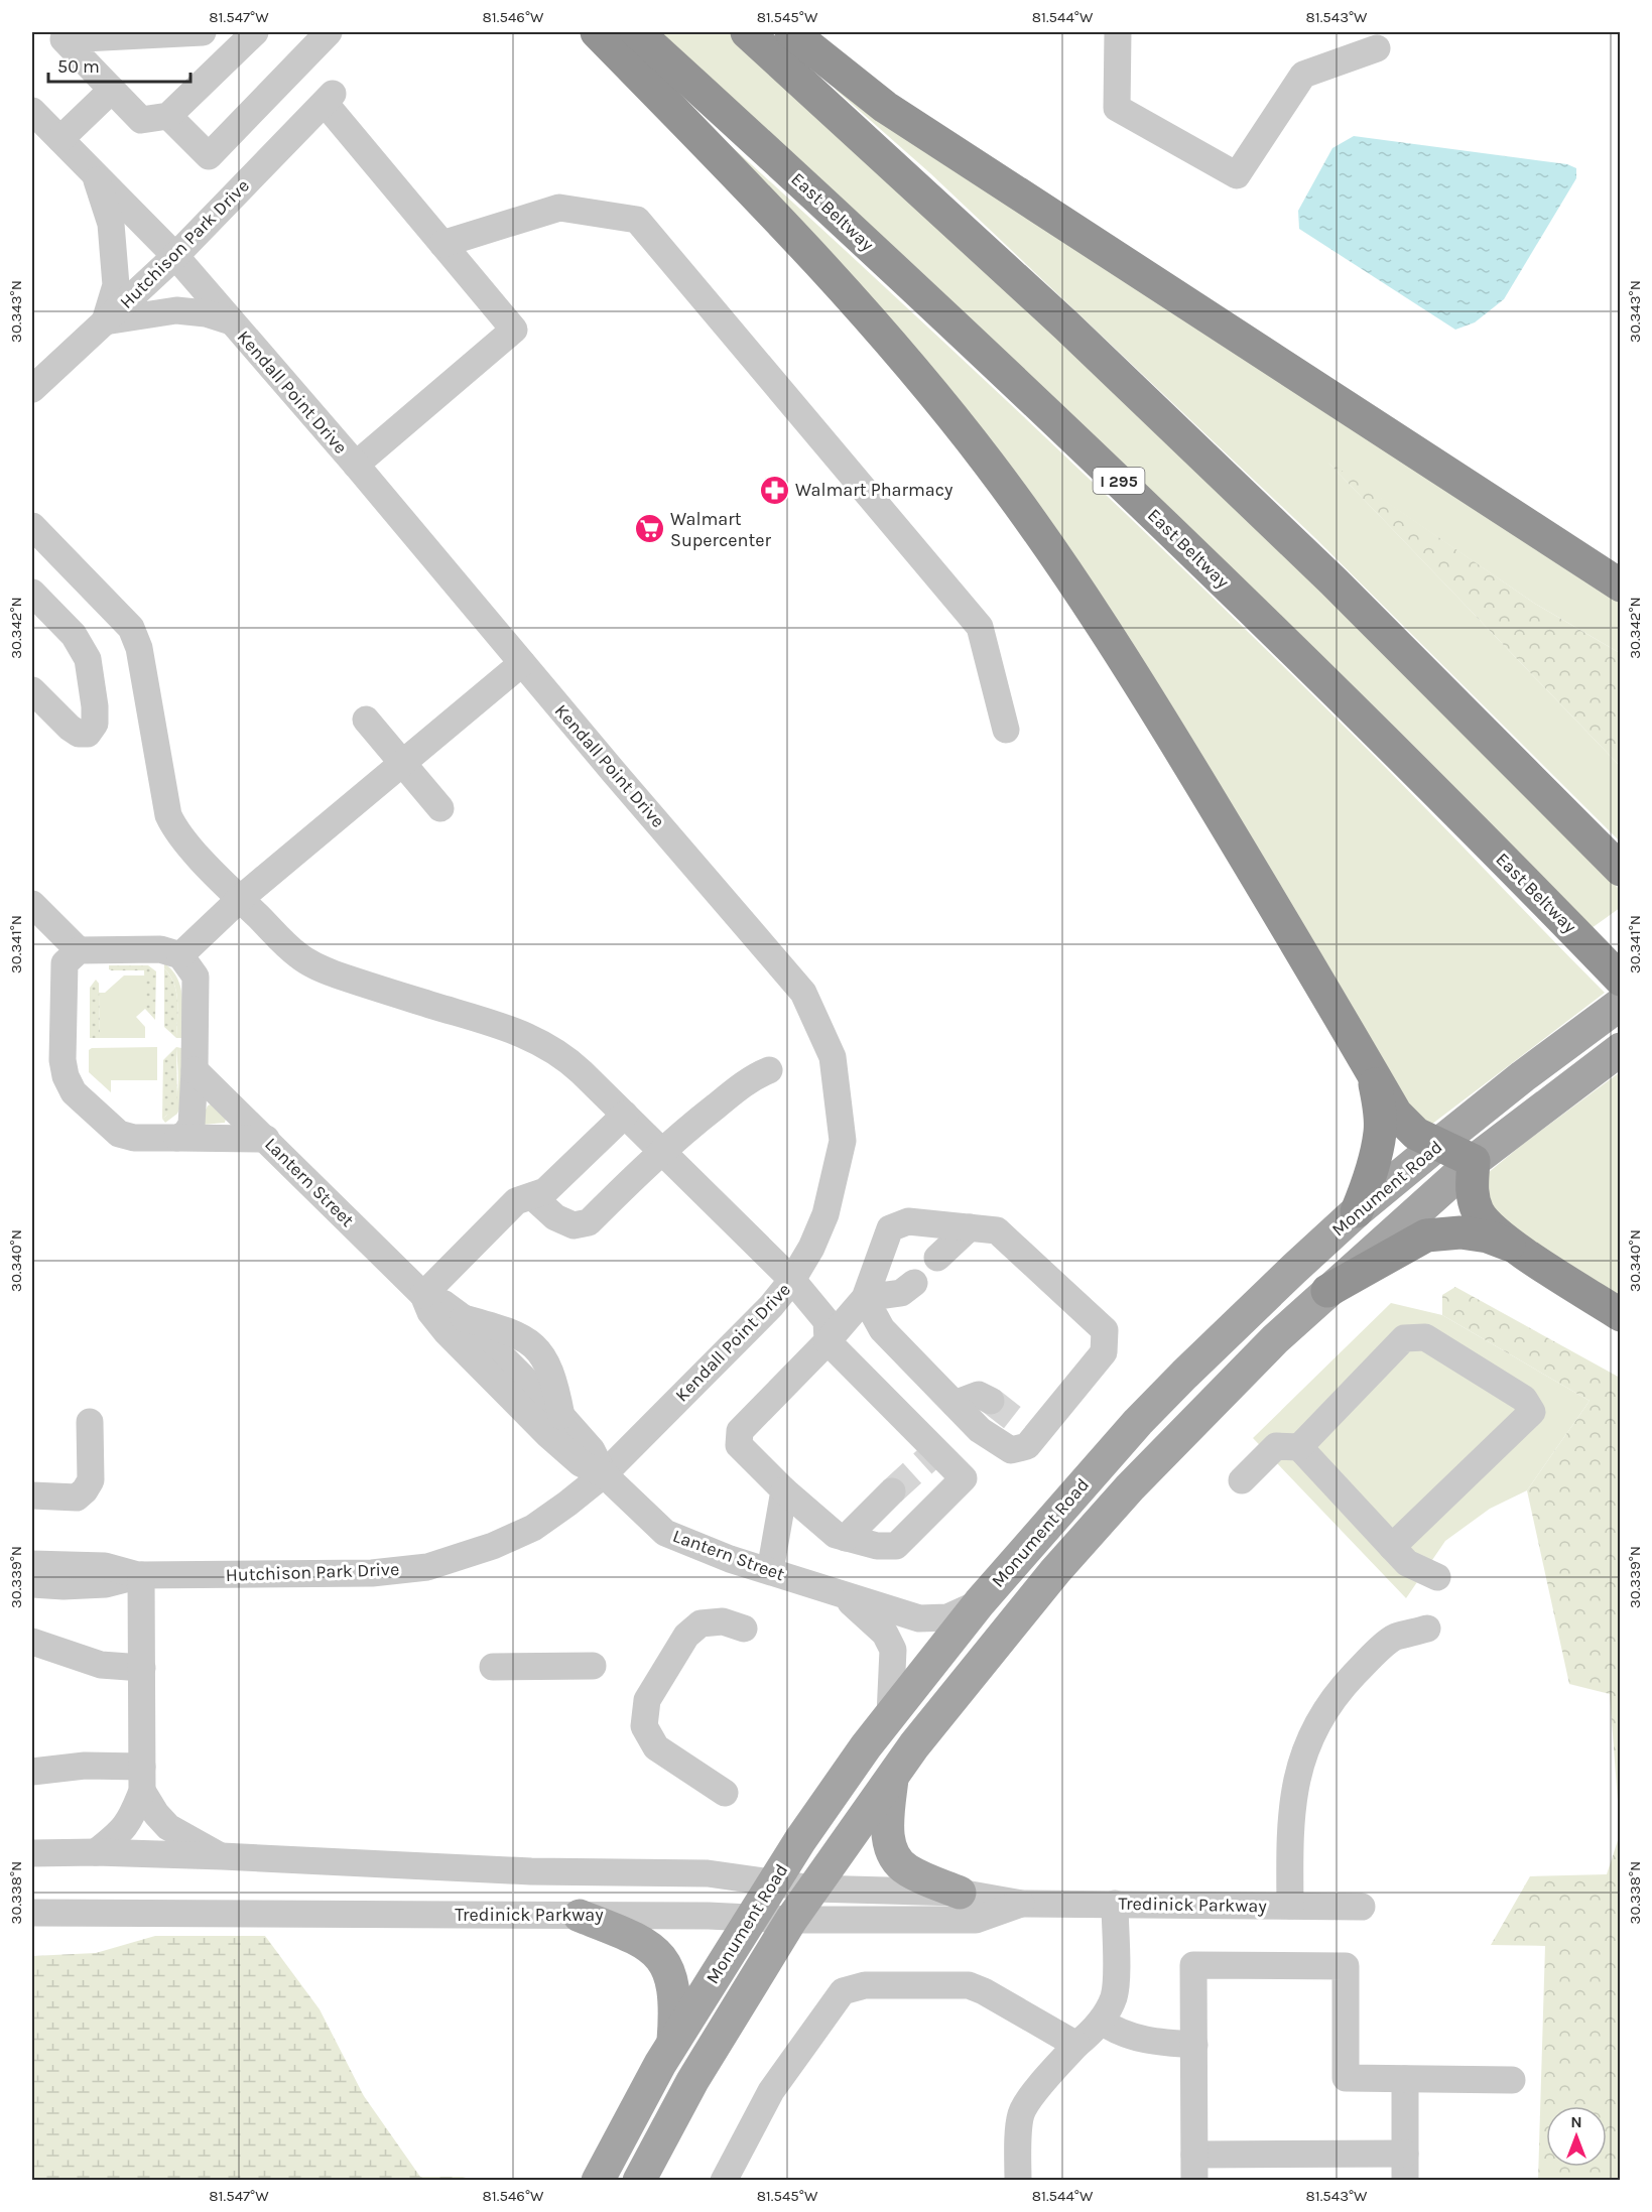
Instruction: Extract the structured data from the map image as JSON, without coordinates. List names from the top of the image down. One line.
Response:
{"streets":{"highway":["East Beltway","I 295"],"main road":["Monument Road"],"street":["Hutchison Park Drive","Kendall Point Drive","Lantern Street","Tredinick Parkway"]},"crossings":[["Hutchison Park Drive","Kendall Point Drive"],["Hutchison Park Drive","Lantern Street"],["Kendall Point Drive","Lantern Street"],["Lantern Street","Monument Road"],["Monument Road","Tredinick Parkway"]],"places":{"pharmacy":["Walmart Pharmacy"],"supermarket":["Walmart Supercenter"]},"scale_bar":"50 m","north":"top","coordinates":["81.547°W","81.546°W","81.545°W","81.544°W","81.543°W","30.343°N","30.342°N","30.341°N","30.340°N","30.339°N","30.338°N"]}
